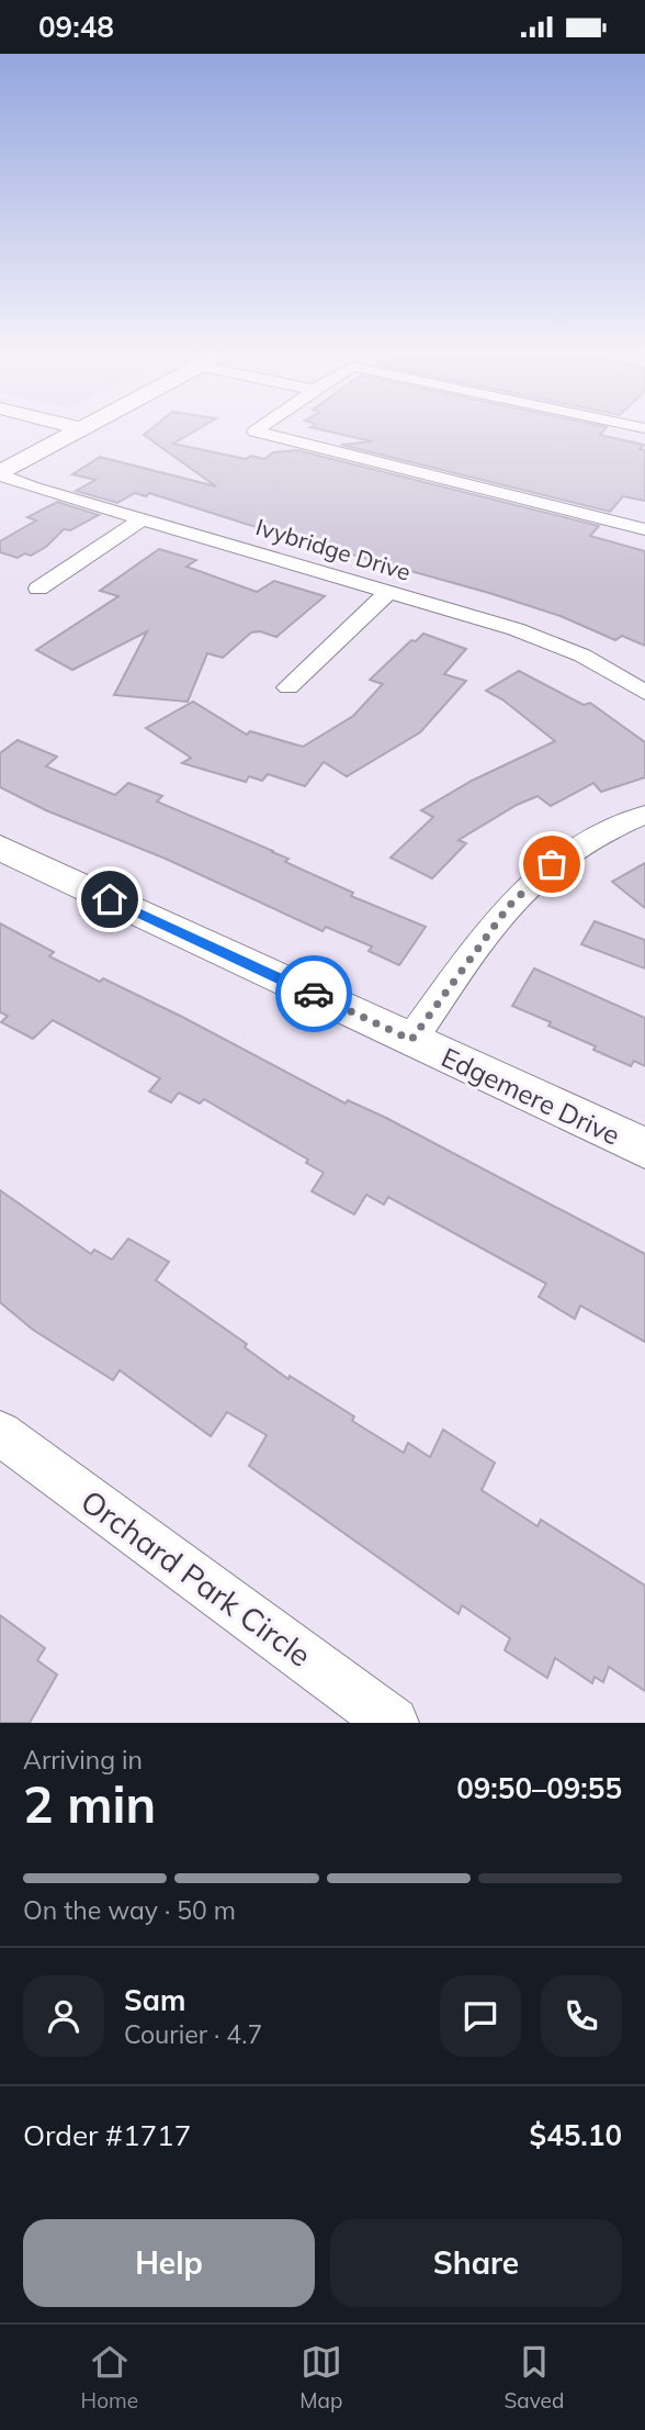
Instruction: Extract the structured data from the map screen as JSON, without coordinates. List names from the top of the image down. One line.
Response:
{"streets":{"street":["Ivybridge Drive","Edgemere Drive","Orchard Park Circle"]},"page":{"status":"09:48","heading":["2 min","Arriving in","09:50–09:55"],"panel":["Sam","Courier · 4.7","Order #1717","$45.10"],"bar":"On the way · 50 m","buttons":["Help","Share"],"tabs":["Home","Map","Saved"]}}
